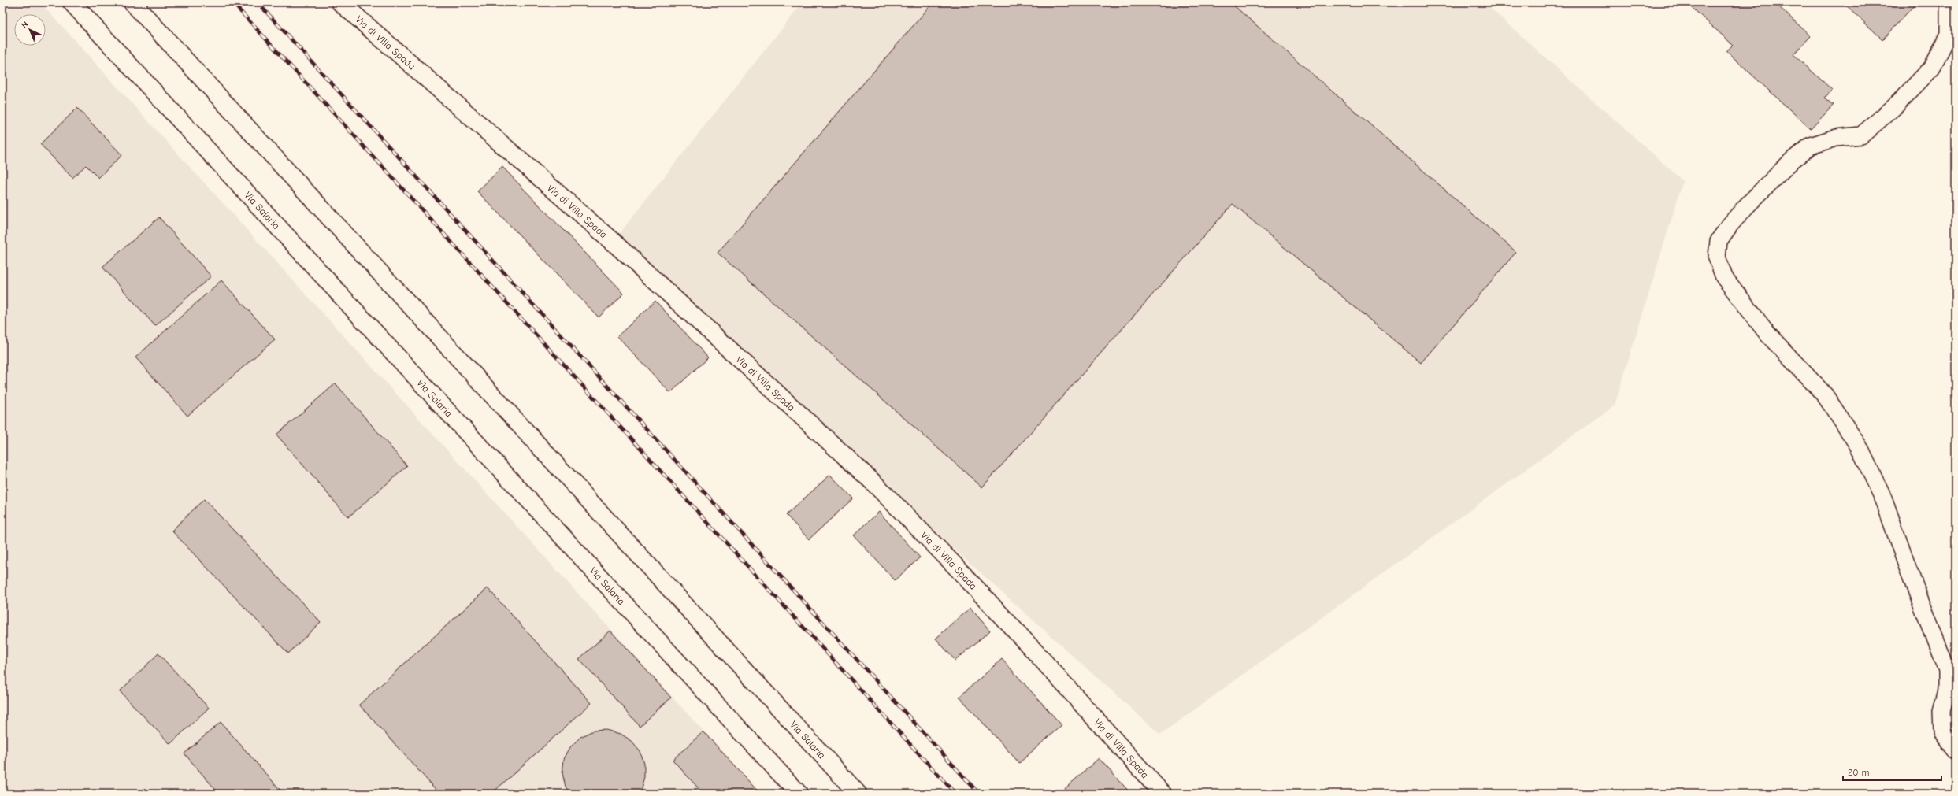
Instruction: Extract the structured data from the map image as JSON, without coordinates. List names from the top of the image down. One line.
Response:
{"streets":{"main road":["Via di Villa Spada","Via Salaria"]},"scale_bar":"20 m","north":"top left"}
